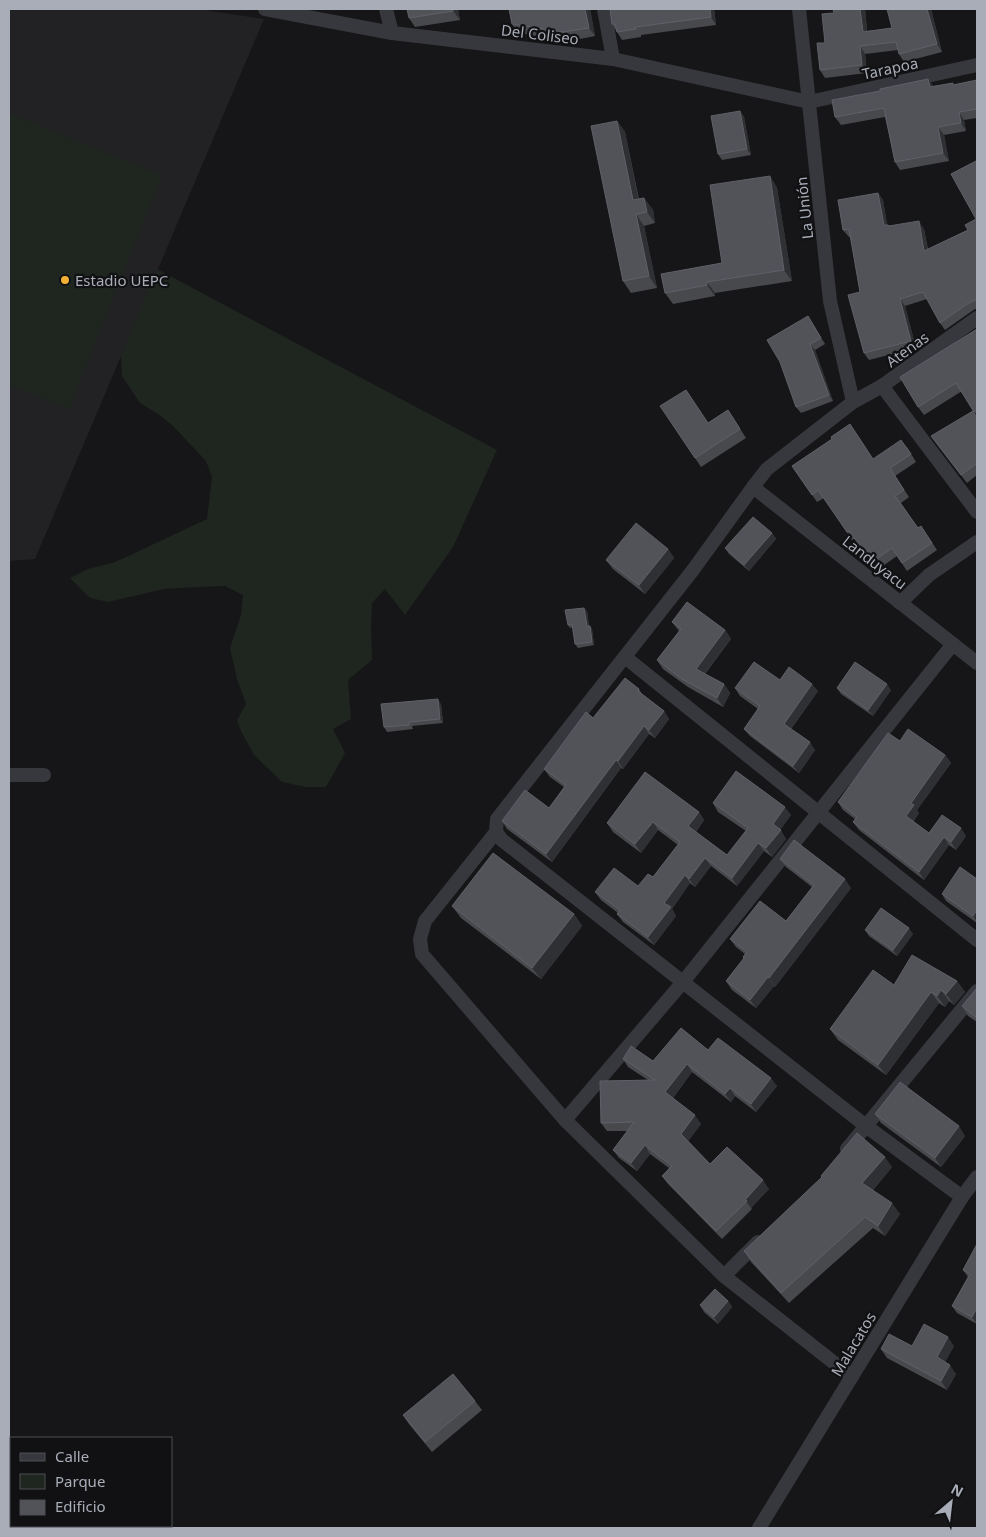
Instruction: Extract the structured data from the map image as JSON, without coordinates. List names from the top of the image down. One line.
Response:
{"streets":{"street":["Del Coliseo","Tarapoa","La Unión","Atenas","Landuyacu","Malacatos"]},"crossings":[["Del Coliseo","Tarapoa"],["Del Coliseo","La Unión"],["Tarapoa","La Unión"],["La Unión","Atenas"],["Atenas","Landuyacu"],["Atenas","Malacatos"]],"places":["Estadio UEPC"],"legend":["Calle","Parque","Edificio"],"north":"top right"}
